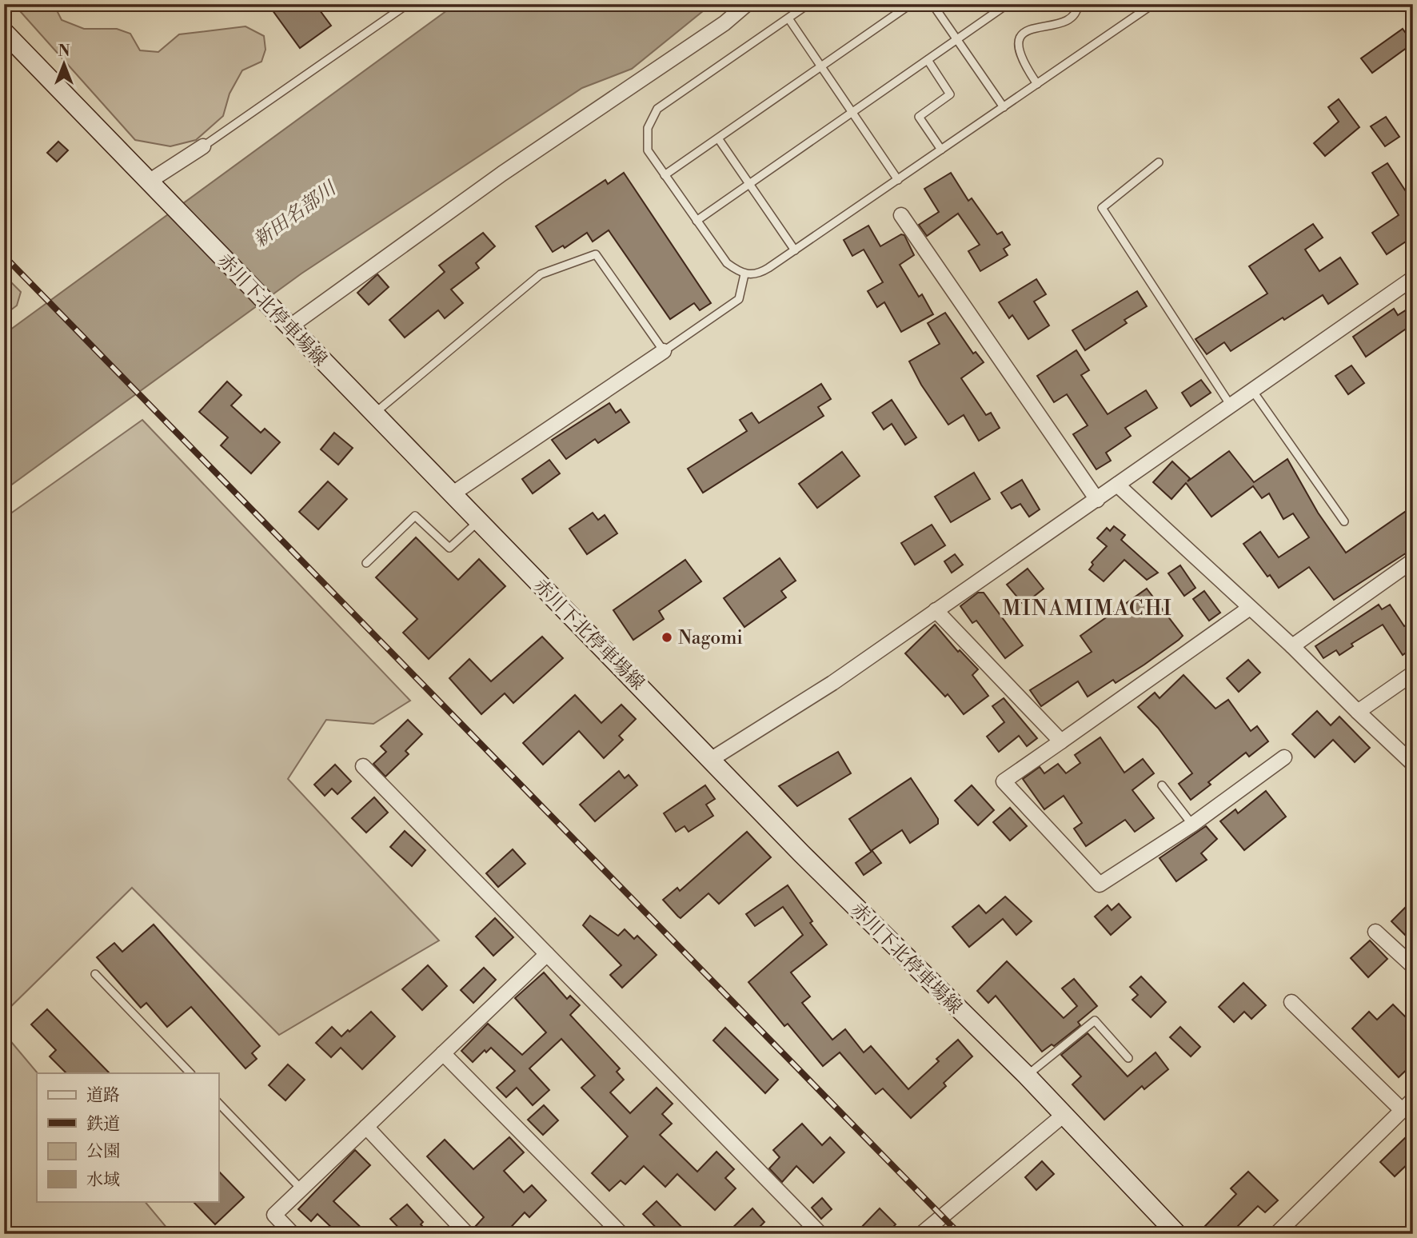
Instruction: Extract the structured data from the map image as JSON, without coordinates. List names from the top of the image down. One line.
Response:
{"streets":{"main road":["赤川下北停車場線"]},"districts":["MINAMIMACHI"],"water":["新田名部川"],"places":["Nagomi"],"legend":["道路","鉄道","公園","水域"],"north":"top"}
